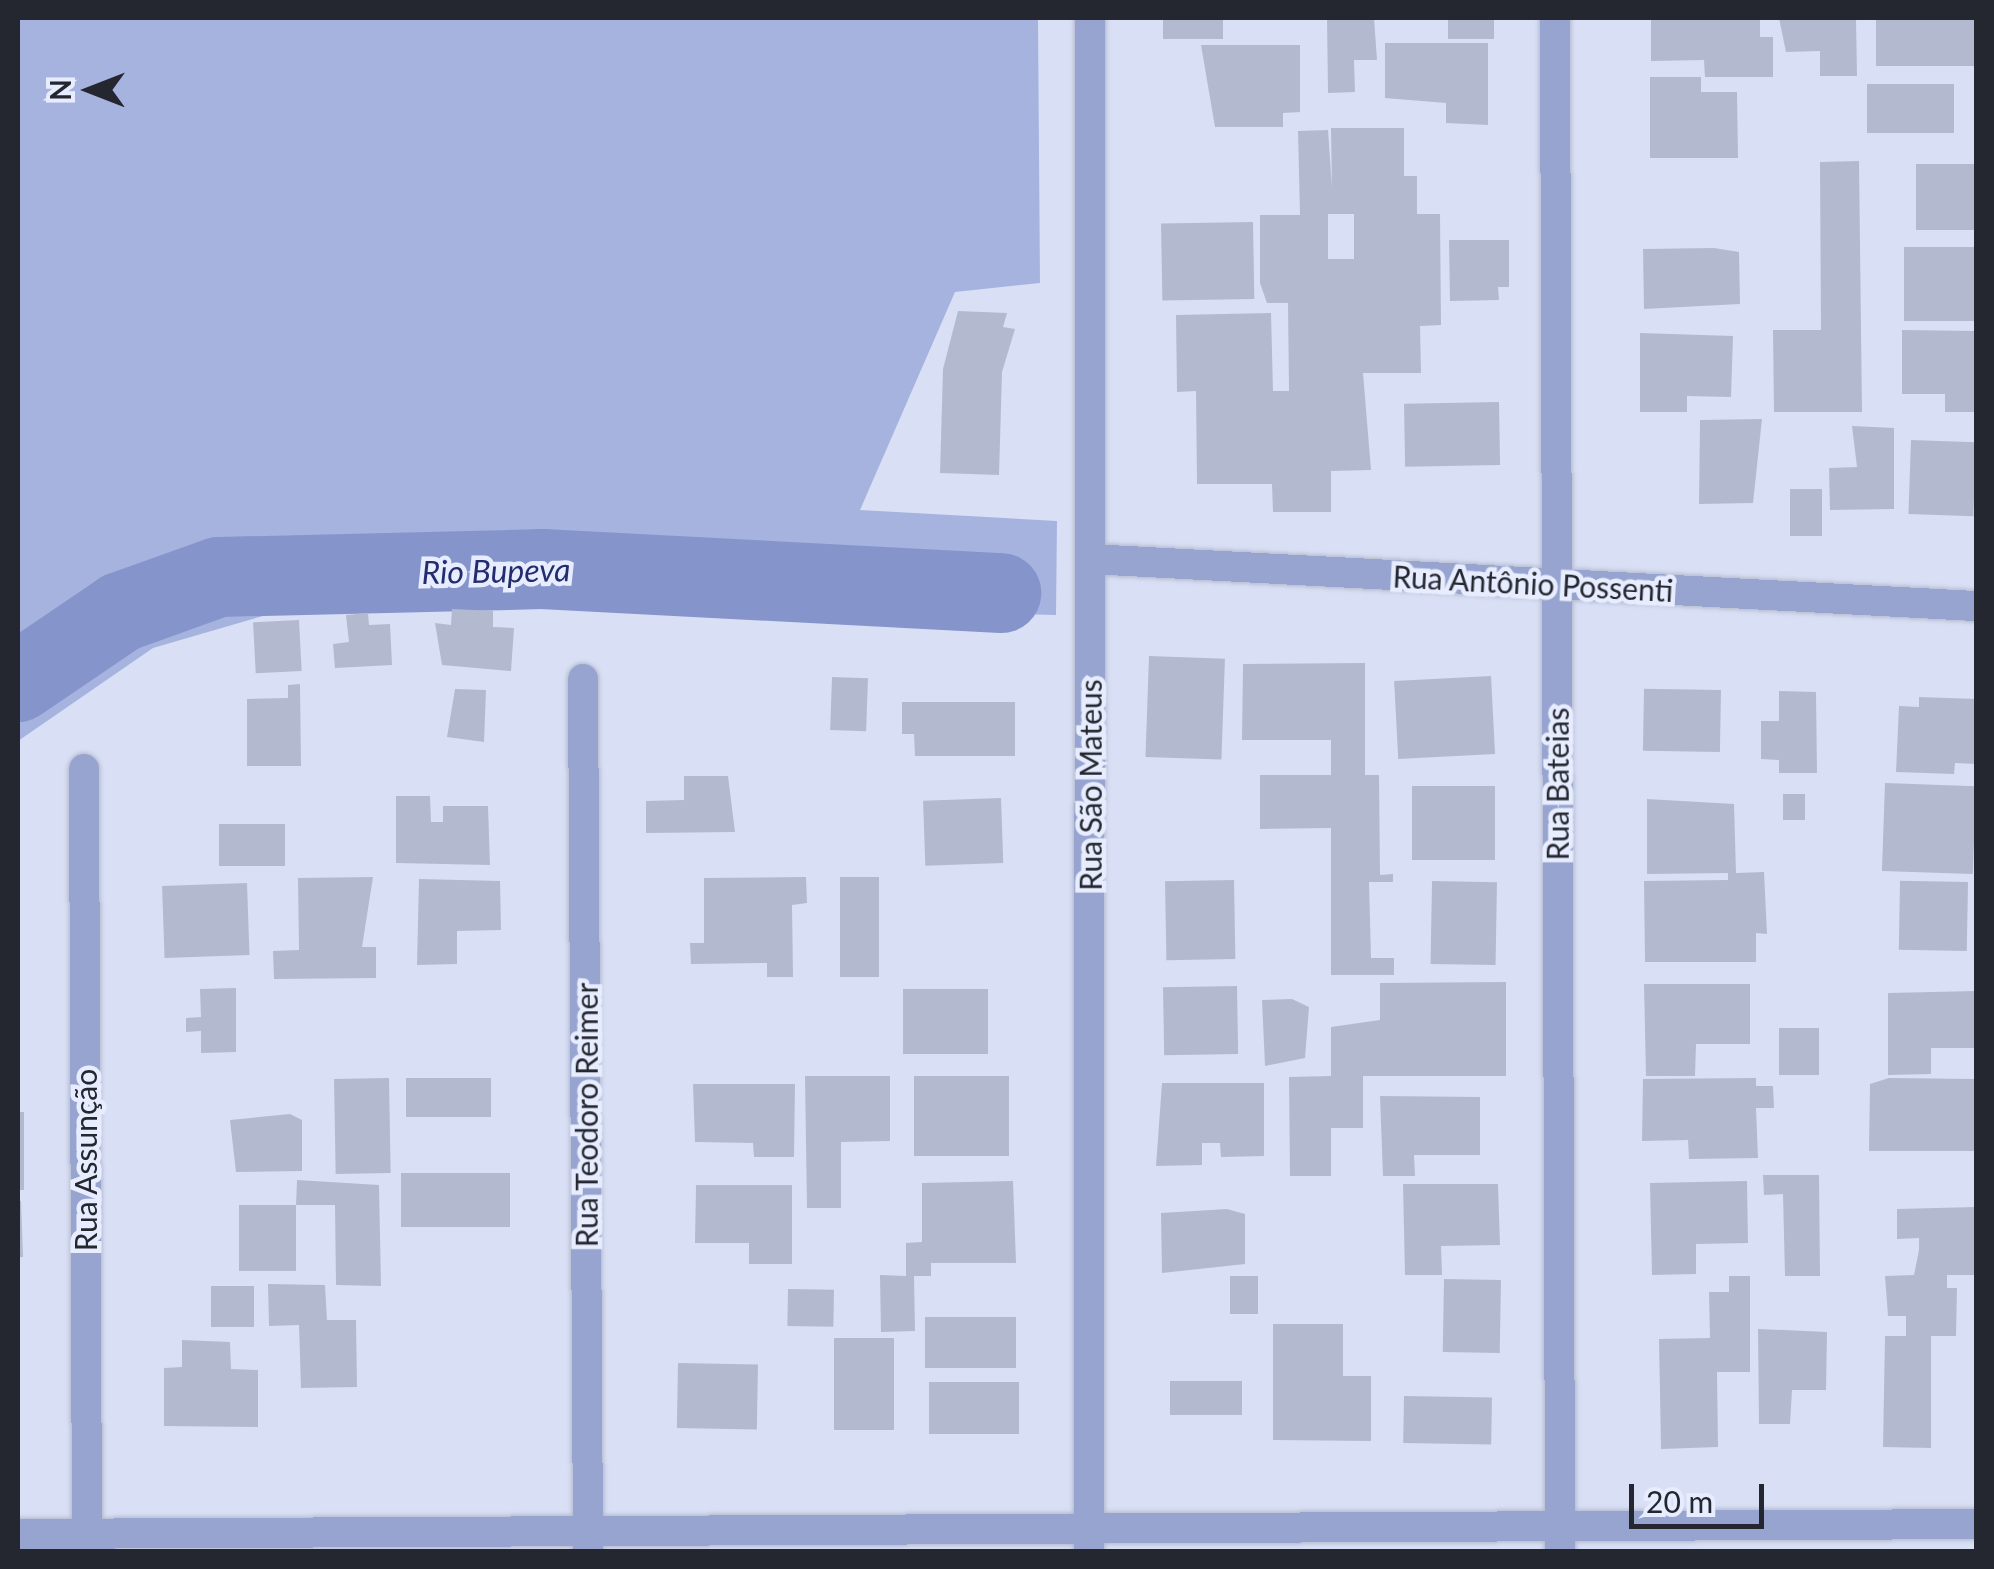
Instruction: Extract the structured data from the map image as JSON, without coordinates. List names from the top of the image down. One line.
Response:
{"streets":{"street":["Rua Antônio Possenti","Rua Bateias","Rua São Mateus","Rua Teodoro Reimer","Rua Assunção"]},"crossings":[["Rua Antônio Possenti","Rua Bateias"],["Rua Antônio Possenti","Rua São Mateus"]],"water":["Rio Bupeva"],"scale_bar":"20 m","north":"left"}
